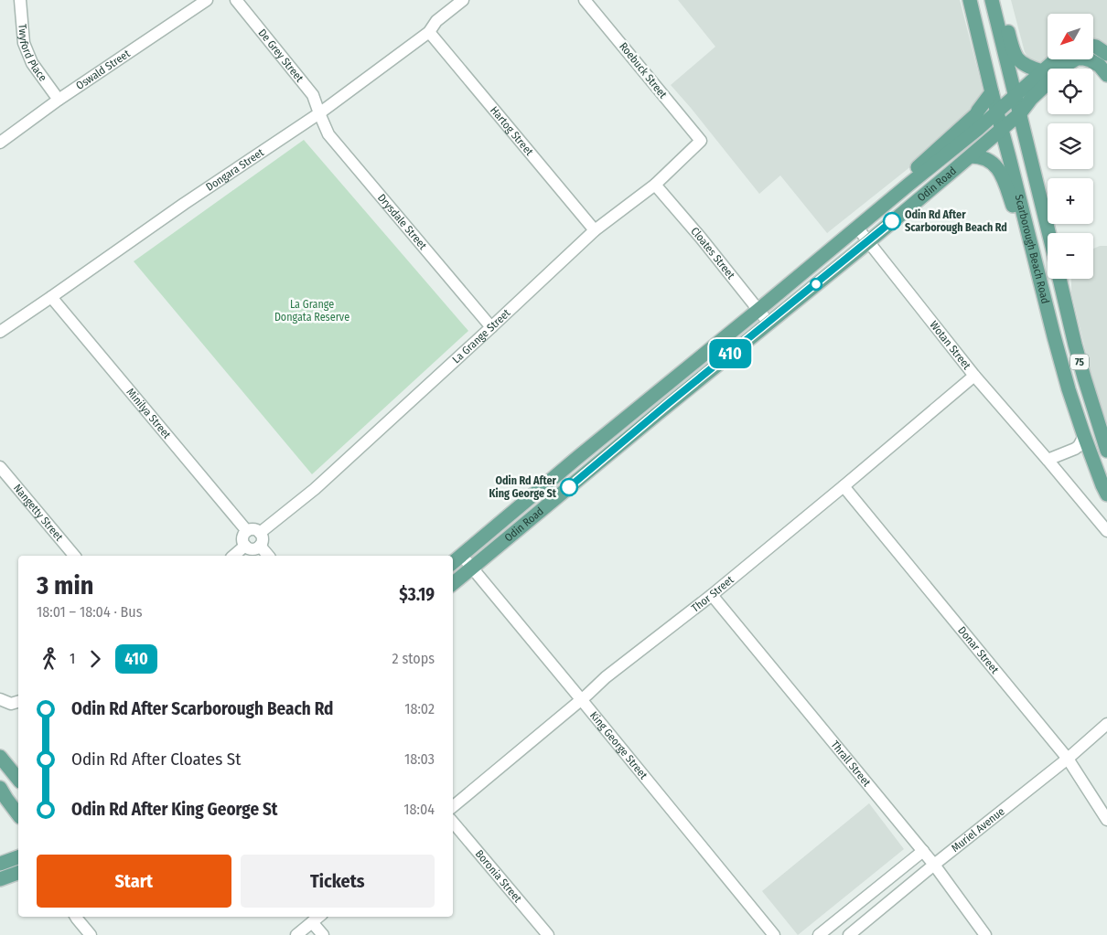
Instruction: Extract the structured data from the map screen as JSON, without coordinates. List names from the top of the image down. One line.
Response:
{"streets":{"main road":["Odin Road","Scarborough Beach Road","75"],"street":["Twyford Place","De Grey Street","Oswald Street","Roebuck Street","Hartog Street","Dongara Street","Drysdale Street","Cloates Street","La Grange Street","Wotan Street","Minilya Street","Nangetty Street","Thor Street","Donar Street","King George Street","Thrall Street","Muriel Avenue","Boronia Street"]},"crossings":[["Twyford Place","Oswald Street"],["De Grey Street","Dongara Street"],["De Grey Street","Drysdale Street"],["Roebuck Street","La Grange Street"],["Hartog Street","Dongara Street"],["Hartog Street","La Grange Street"],["Dongara Street","Drysdale Street"],["Dongara Street","Minilya Street"],["Odin Road","Scarborough Beach Road"],["Odin Road","Cloates Street"],["Odin Road","Wotan Street"],["Odin Road","King George Street"],["Drysdale Street","La Grange Street"],["Cloates Street","La Grange Street"],["La Grange Street","Minilya Street"],["Wotan Street","Thor Street"],["Thor Street","Donar Street"],["Thor Street","King George Street"],["Thor Street","Thrall Street"],["Donar Street","Muriel Avenue"],["Thrall Street","Muriel Avenue"]],"parks":["La Grange Dongata Reserve"],"places":["Odin Rd After Scarborough Beach Rd","Odin Rd After King George St"],"lines":["bus line 410"],"north":"bottom left","page":{"on_map":"410","map_buttons":["+","−"],"heading":["3 min","18:01 – 18:04 · Bus","$3.19"],"legs":["1","410","2 stops"],"list":[{"name":"Odin Rd After Scarborough Beach Rd","value":"18:02"},{"name":"Odin Rd After Cloates St","value":"18:03"},{"name":"Odin Rd After King George St","value":"18:04"}],"buttons":["Start","Tickets"]}}
